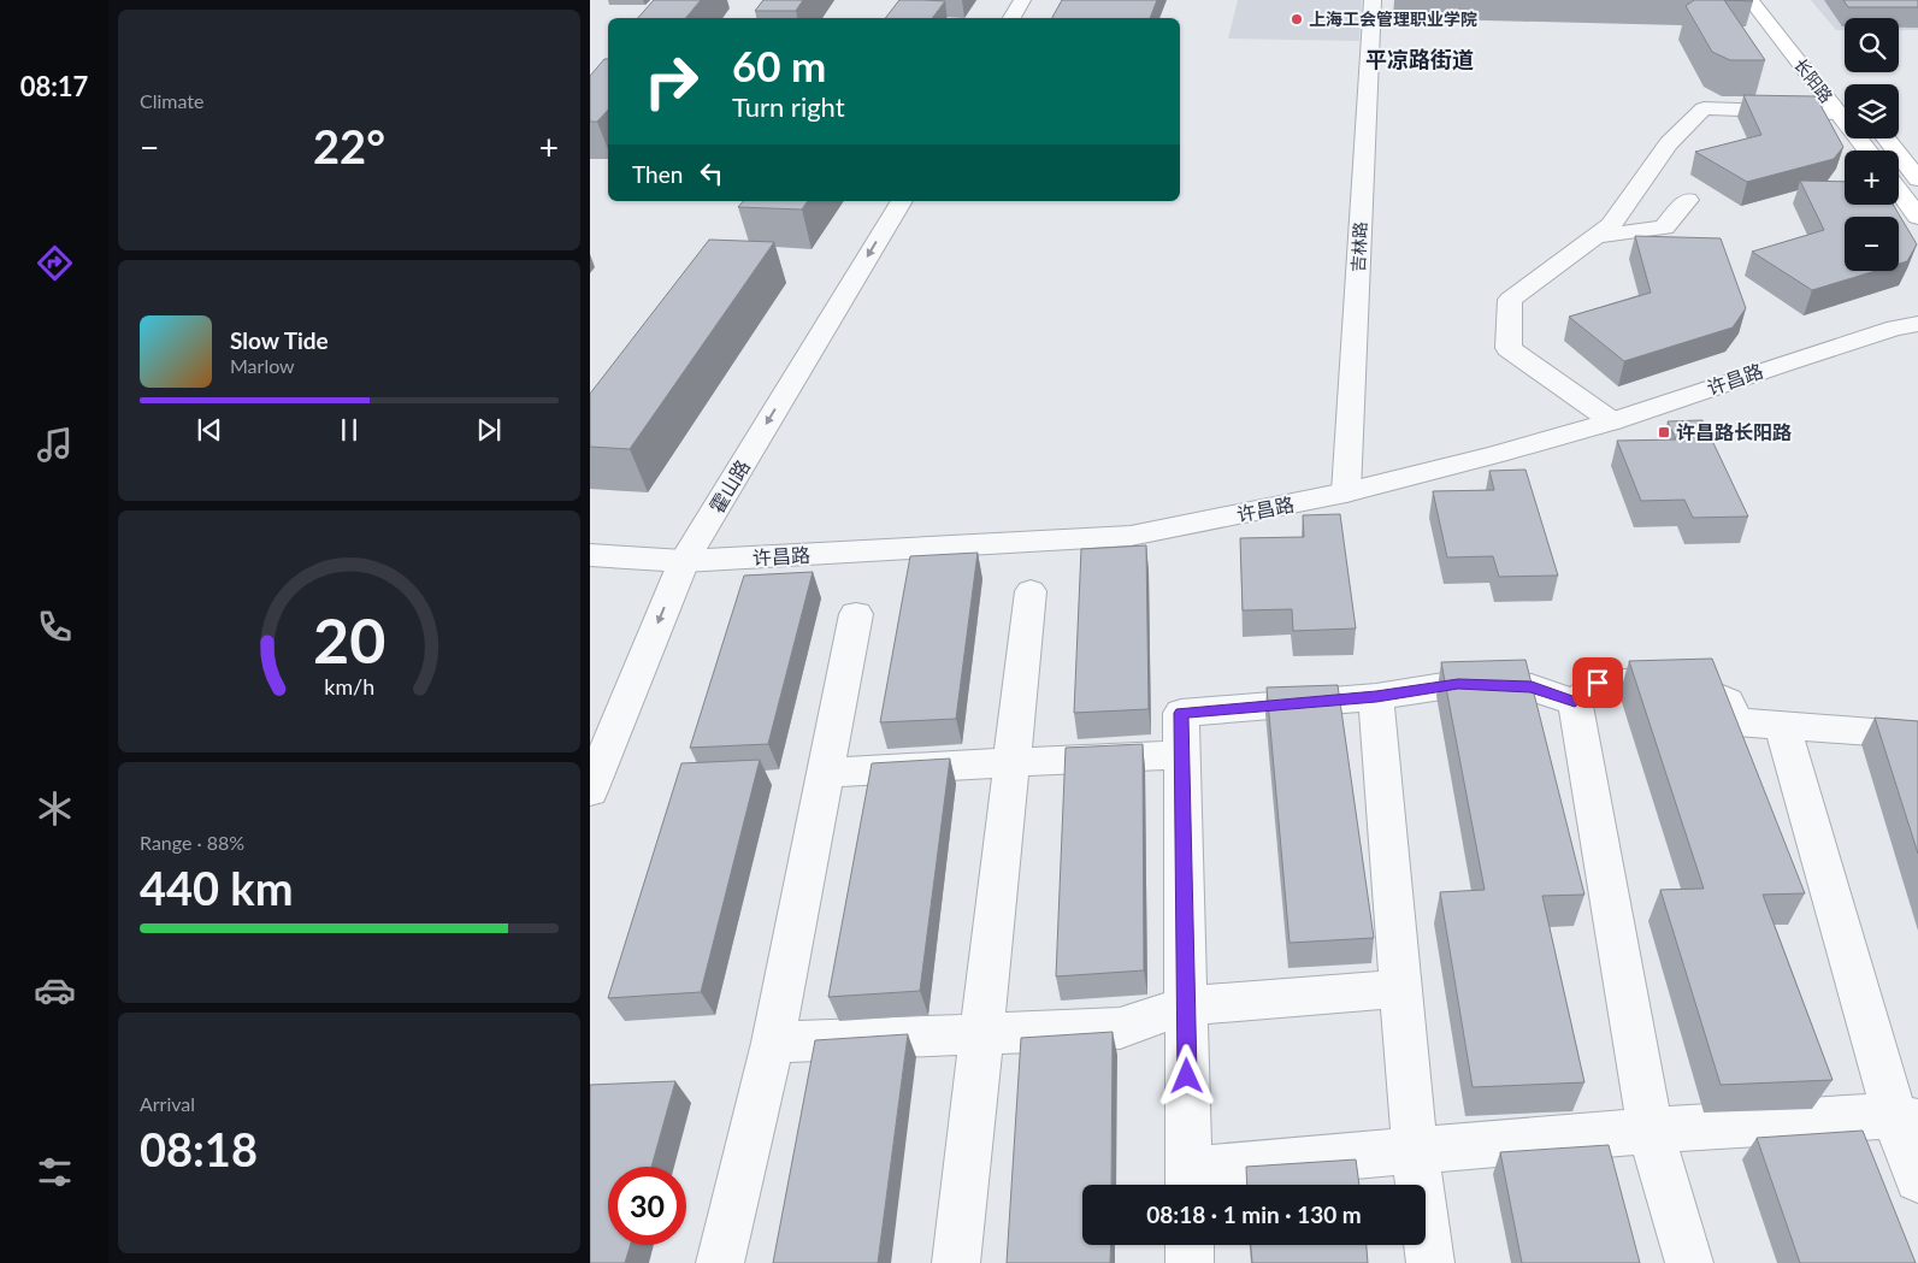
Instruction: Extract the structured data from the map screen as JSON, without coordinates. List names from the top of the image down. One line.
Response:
{"streets":{"main road":["长阳路"],"street":["吉林路","许昌路","霍山路"]},"crossings":[["吉林路","许昌路"],["许昌路","霍山路"]],"districts":["平凉路街道"],"places":{"other":["上海工会管理职业学院"],"transit":["许昌路长阳路"]},"page":{"tabs":"08:17","tile":["Climate",["Range · 88%","440 km"],["Arrival","08:18"]],"map_buttons":["+","−"],"turn":["60 m","Turn right"],"heat":["−","22°","+"],"then":"Then","song":["Slow Tide","Marlow"],"limit":"30","trip":"08:18 · 1 min · 130 m","gauge":["20","km/h"]}}
